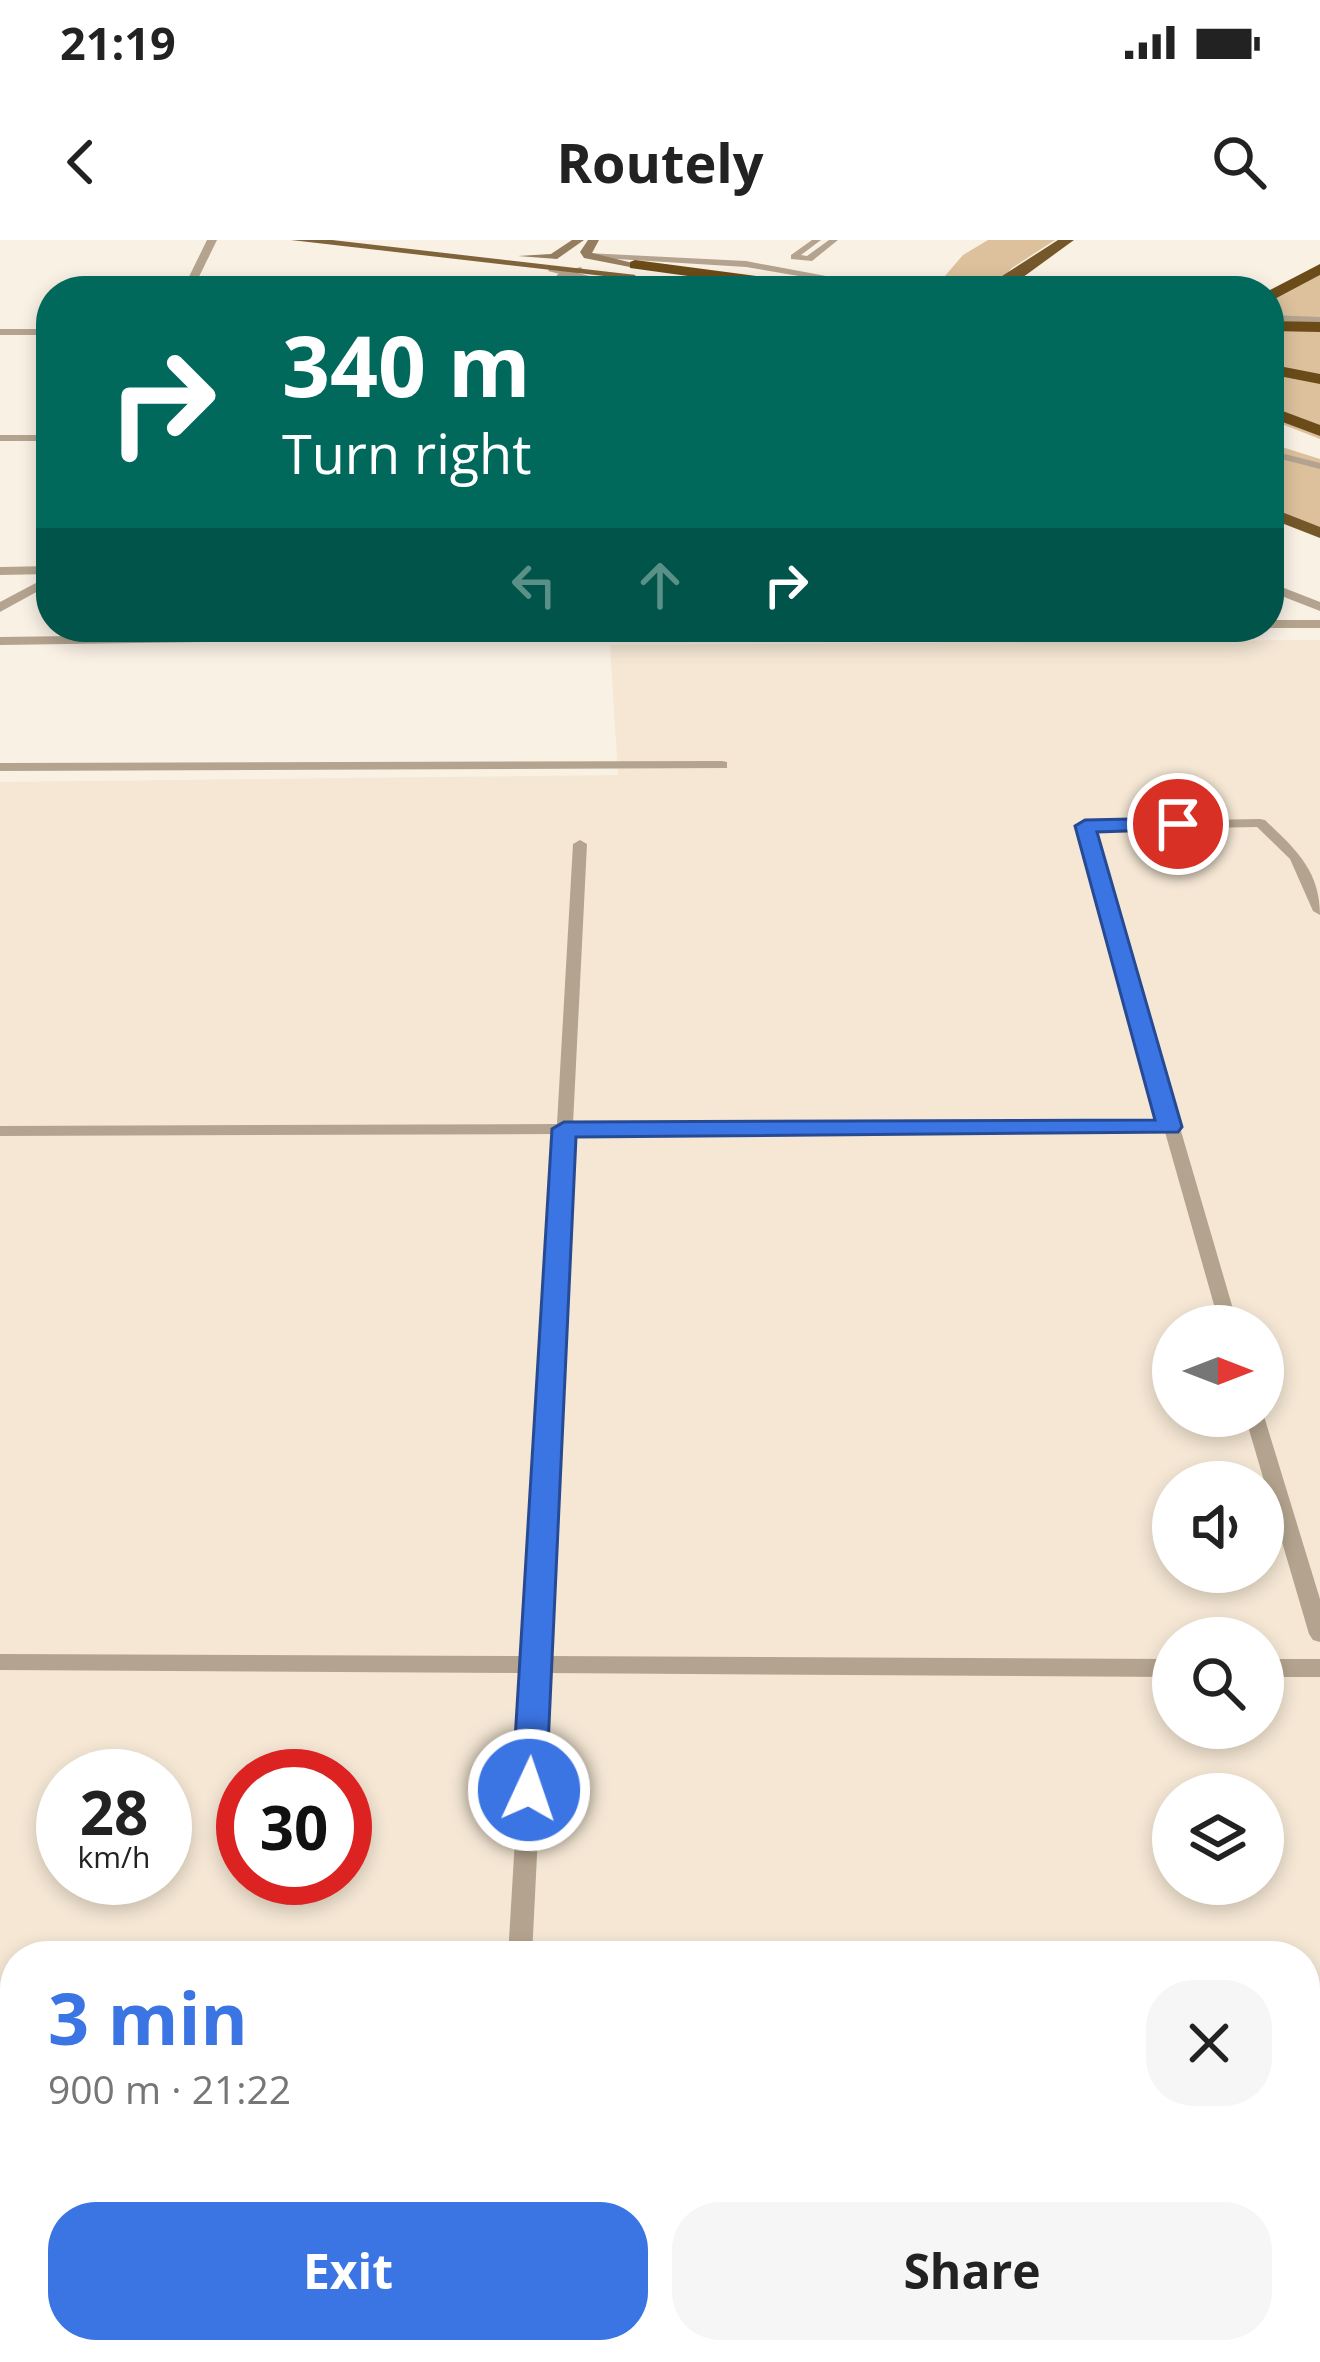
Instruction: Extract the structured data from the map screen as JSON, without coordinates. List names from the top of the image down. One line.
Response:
{"north":"right","page":{"status":"21:19","header":"Routely","turn":["340 m","Turn right"],"speed":"28 km/h","limit":"30","heading":["3 min","900 m · 21:22"],"buttons":["Exit","Share"]}}
